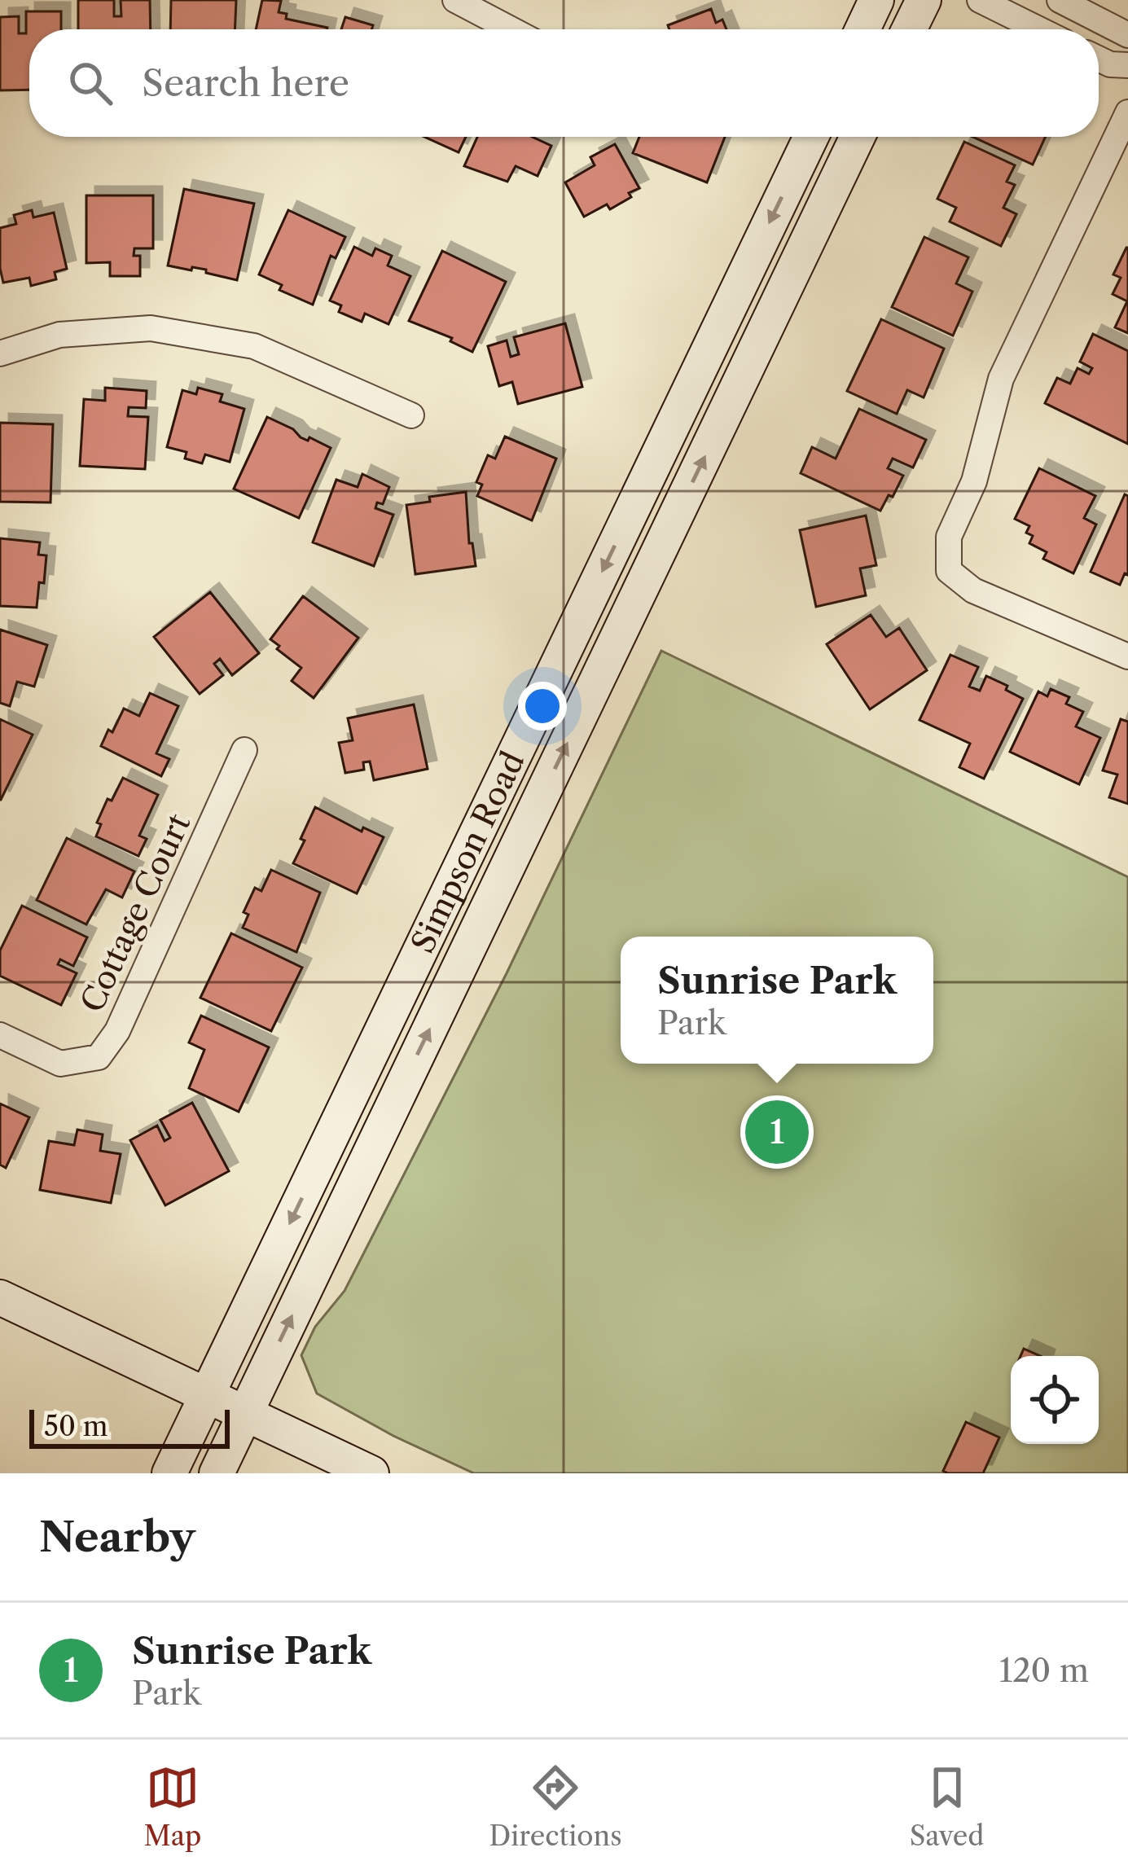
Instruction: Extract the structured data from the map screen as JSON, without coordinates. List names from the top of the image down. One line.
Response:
{"streets":{"main road":["Simpson Road"],"street":["Cottage Court"]},"scale_bar":"50 m","page":{"search":"Search here","popup":["Sunrise Park","Park"],"pins":"1","scale":"50 m","heading":"Nearby","list":[{"mark":"1","name":"Sunrise Park","note":"Park","value":"120 m"}],"nav":["Map","Directions","Saved"]}}
